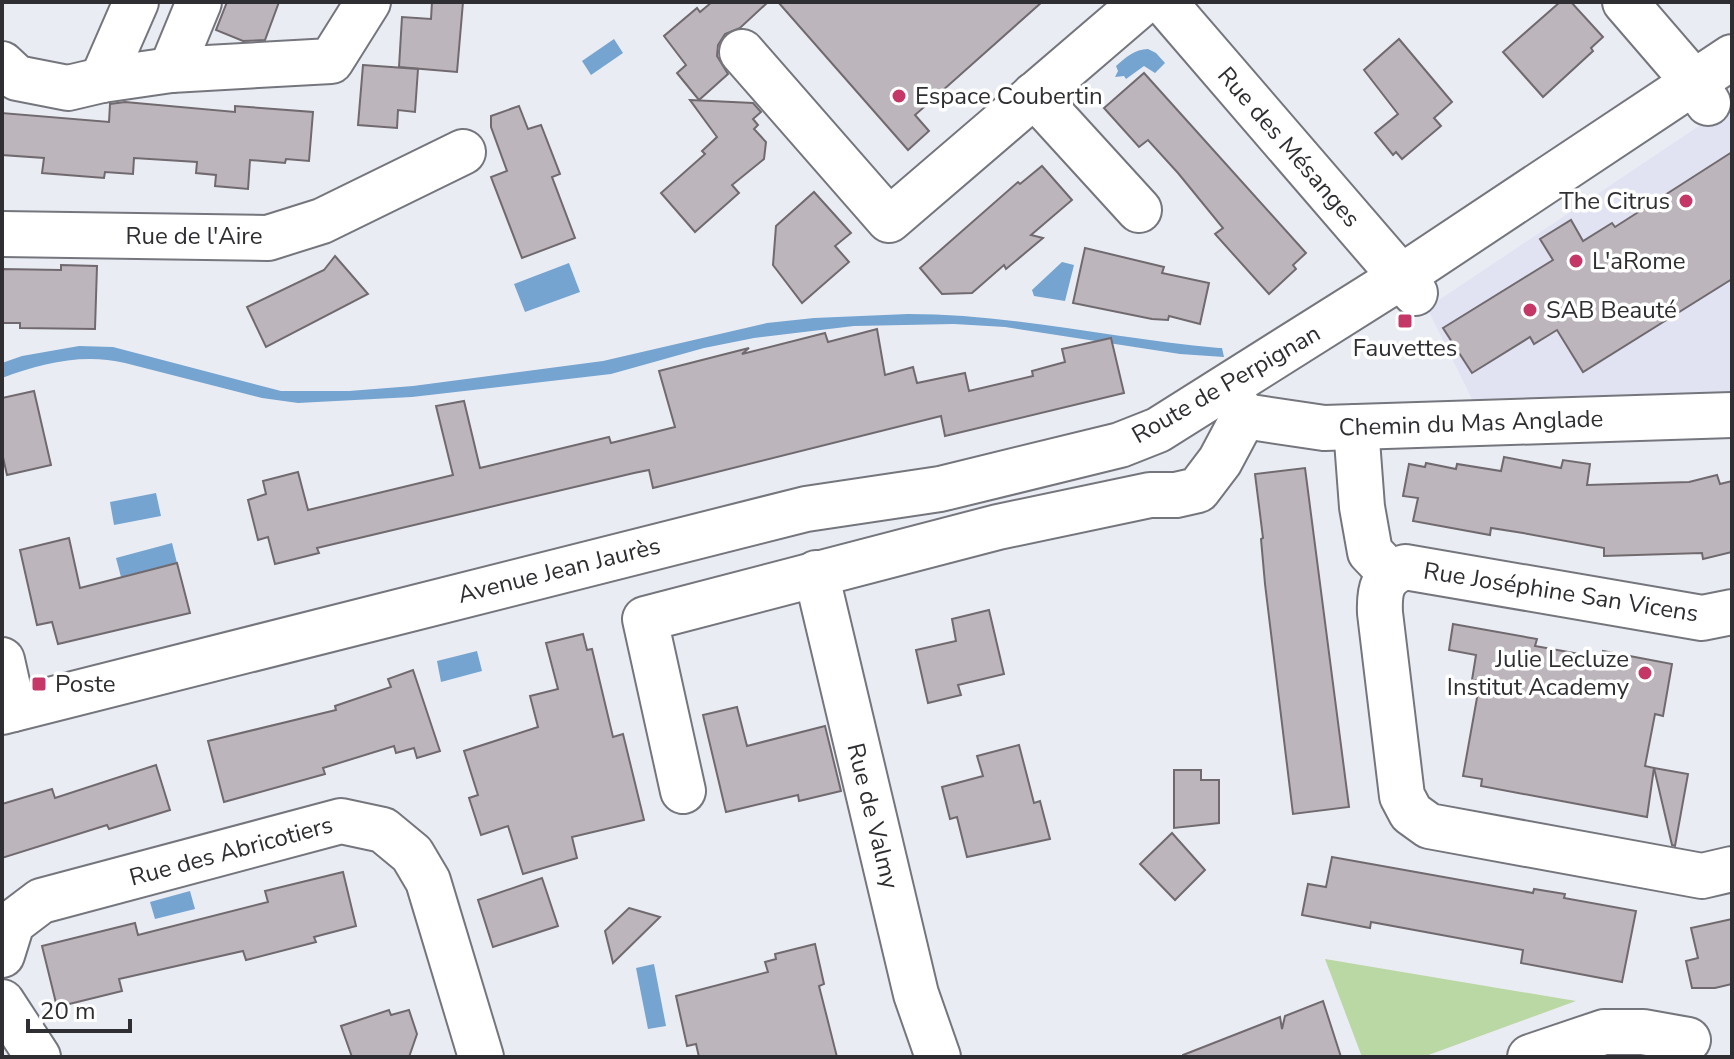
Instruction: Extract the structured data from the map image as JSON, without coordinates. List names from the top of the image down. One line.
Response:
{"streets":{"street":["Rue des Mésanges","Rue de l'Aire","Route de Perpignan","Chemin du Mas Anglade","Avenue Jean Jaurès","Rue Joséphine San Vicens","Rue de Valmy","Rue des Abricotiers"]},"crossings":[["Rue des Mésanges","Route de Perpignan"],["Route de Perpignan","Chemin du Mas Anglade"],["Route de Perpignan","Avenue Jean Jaurès"],["Chemin du Mas Anglade","Rue Joséphine San Vicens"]],"places":{"other":["Espace Coubertin","The Citrus","L'aRome","SAB Beauté","Julie Lecluze Institut Academy"],"transit":["Fauvettes","Poste"]},"scale_bar":"20 m"}
